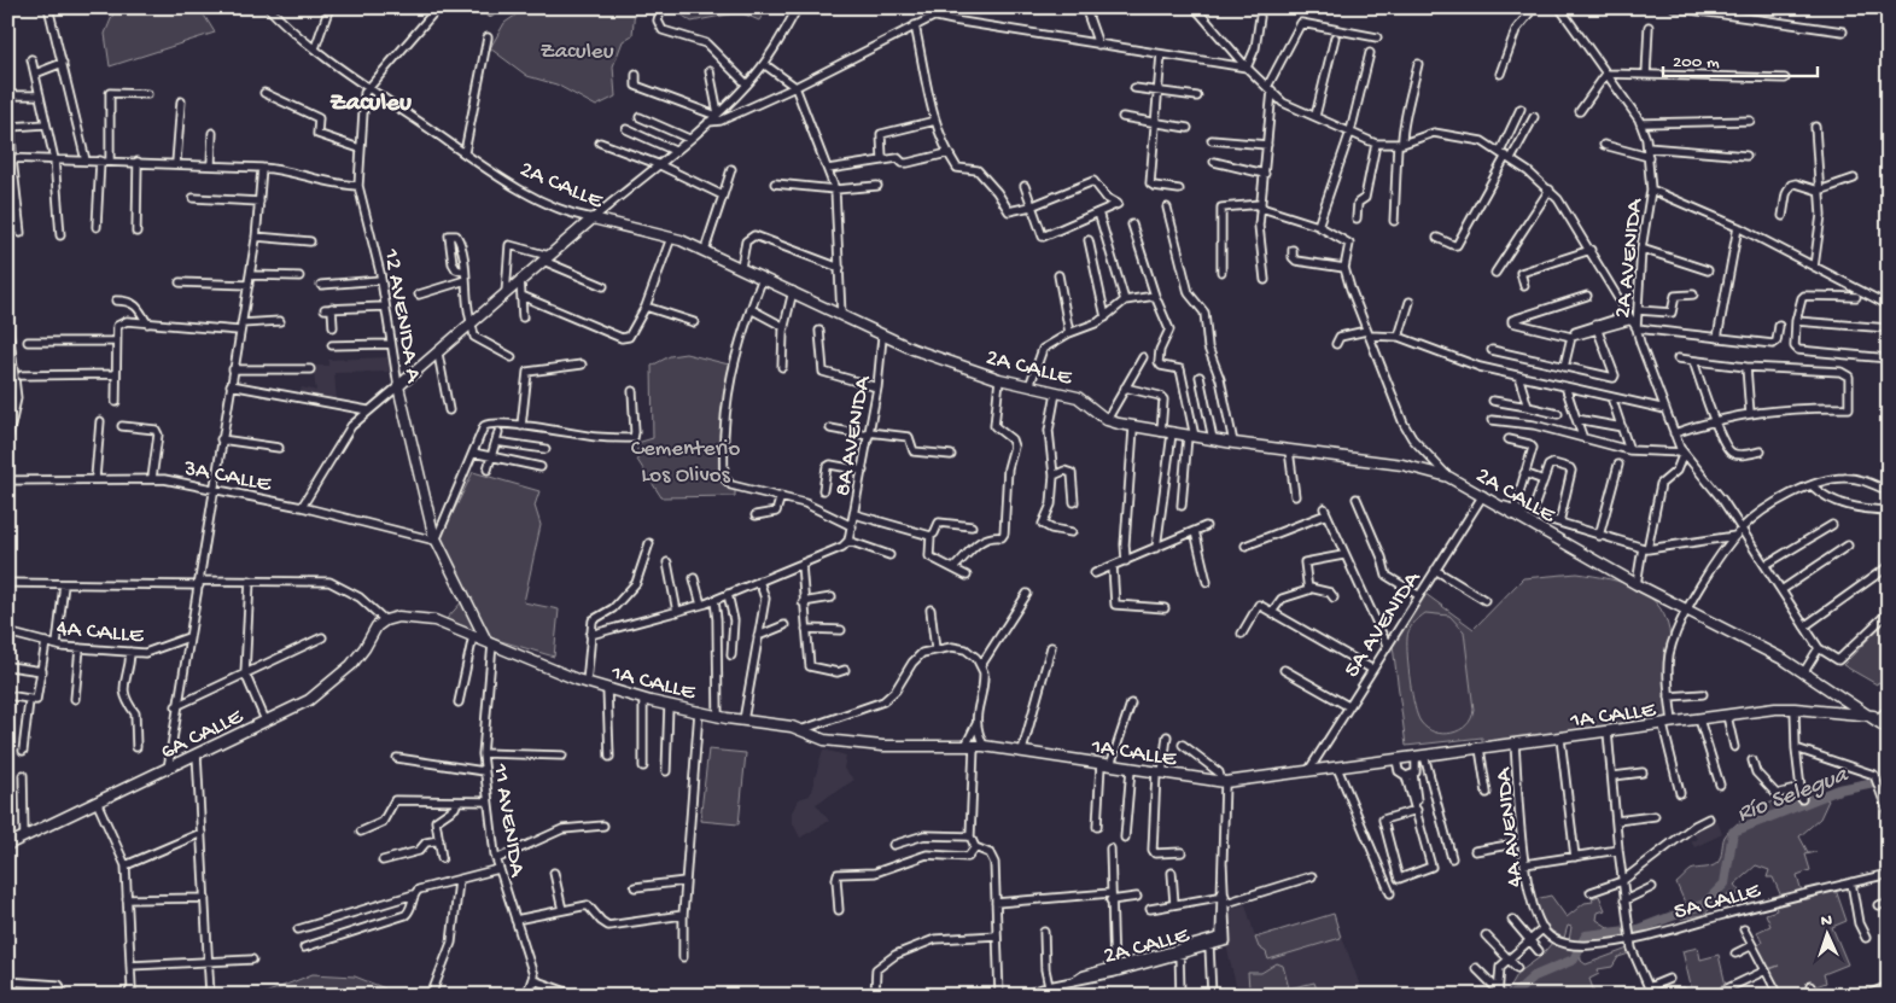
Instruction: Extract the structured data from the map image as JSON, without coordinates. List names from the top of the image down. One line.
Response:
{"streets":{"main road":["2A CALLE","12 AVENIDA A","1A CALLE","6A CALLE"],"street":["2A AVENIDA","8A AVENIDA","3A CALLE","5A AVENIDA","4A CALLE","11 AVENIDA","4A AVENIDA","5A CALLE"]},"crossings":[["2A CALLE","12 AVENIDA A"],["2A CALLE","8A AVENIDA"],["2A CALLE","5A AVENIDA"],["2A CALLE","1A CALLE"],["12 AVENIDA A","3A CALLE"],["12 AVENIDA A","1A CALLE"],["12 AVENIDA A","11 AVENIDA"],["5A AVENIDA","1A CALLE"],["1A CALLE","6A CALLE"],["1A CALLE","11 AVENIDA"],["1A CALLE","4A AVENIDA"],["4A AVENIDA","5A CALLE"]],"districts":["Zaculeu"],"water":["Río Selegua"],"parks":["Zaculeu","Cementerio Los Olivos"],"scale_bar":"200 m","north":"top"}
